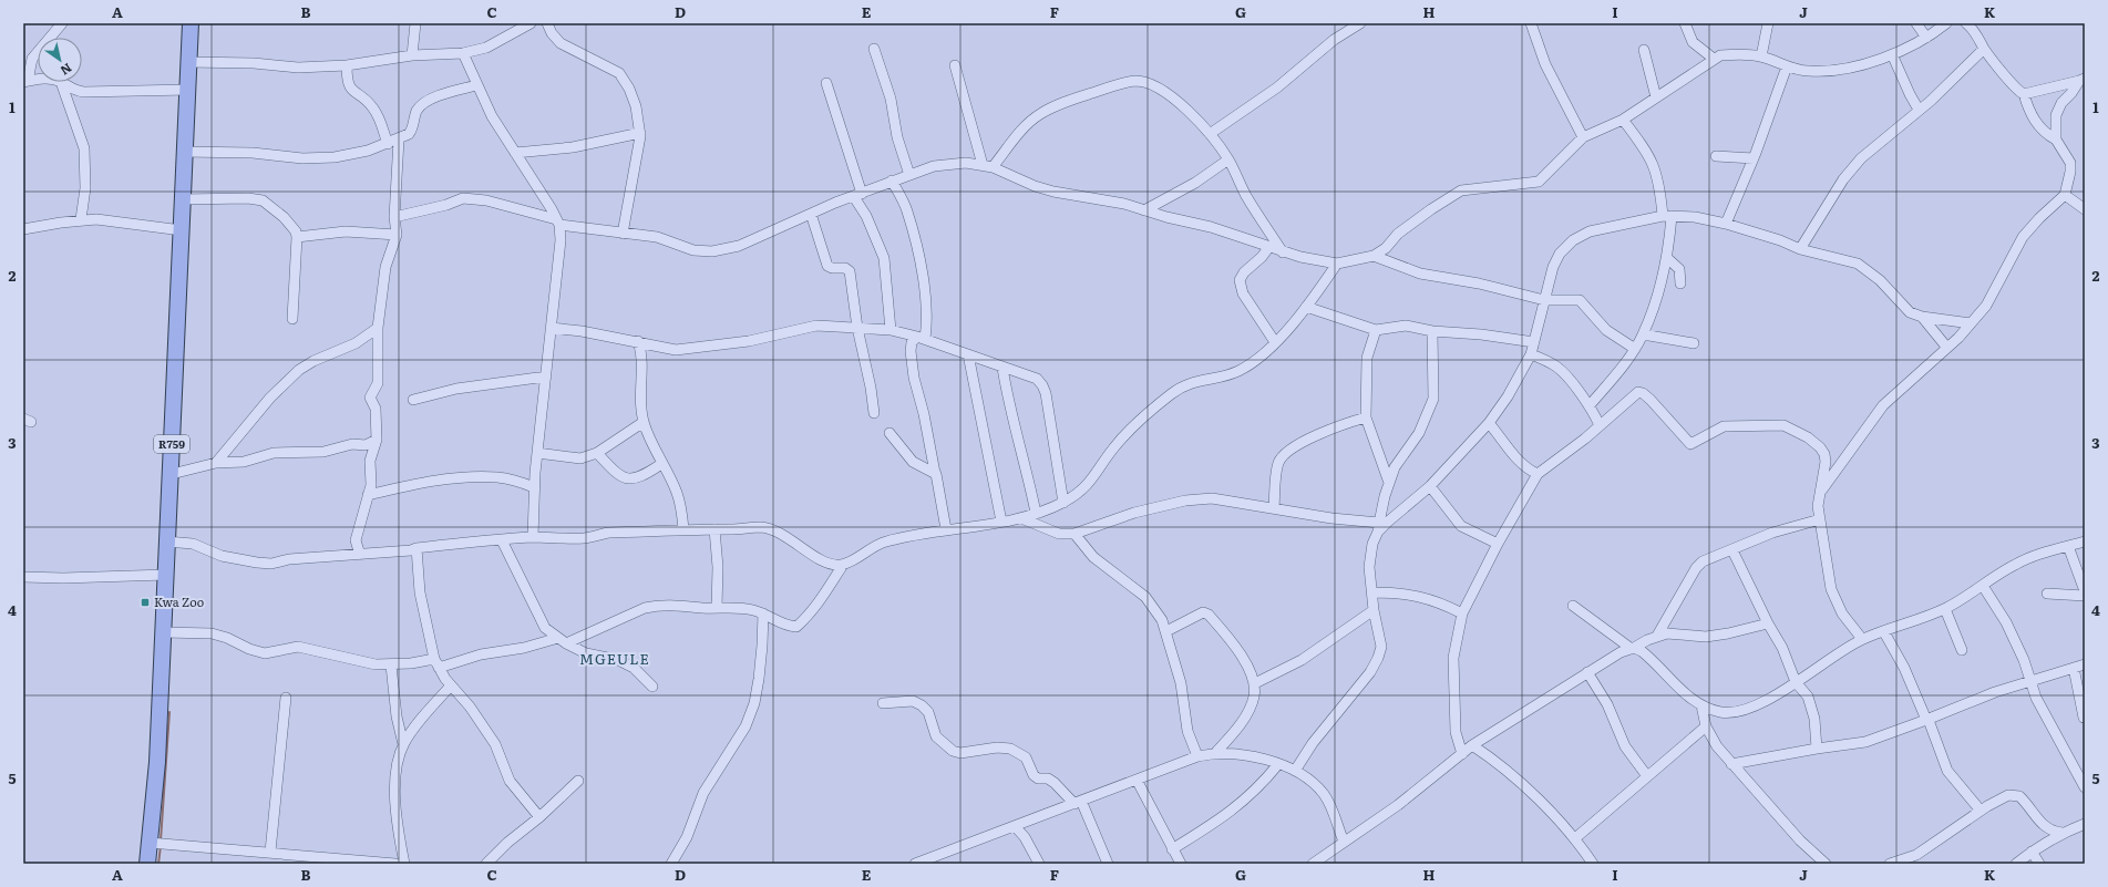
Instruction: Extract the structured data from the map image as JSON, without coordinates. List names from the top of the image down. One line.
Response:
{"streets":{"main road":["R759"]},"districts":["MGEULE"],"places":{"transit":["Kwa Zoo"]},"north":"bottom right","grid":{"columns":["A","B","C","D","E","F","G","H","I","J","K"],"rows":["1","2","3","4","5"]}}
